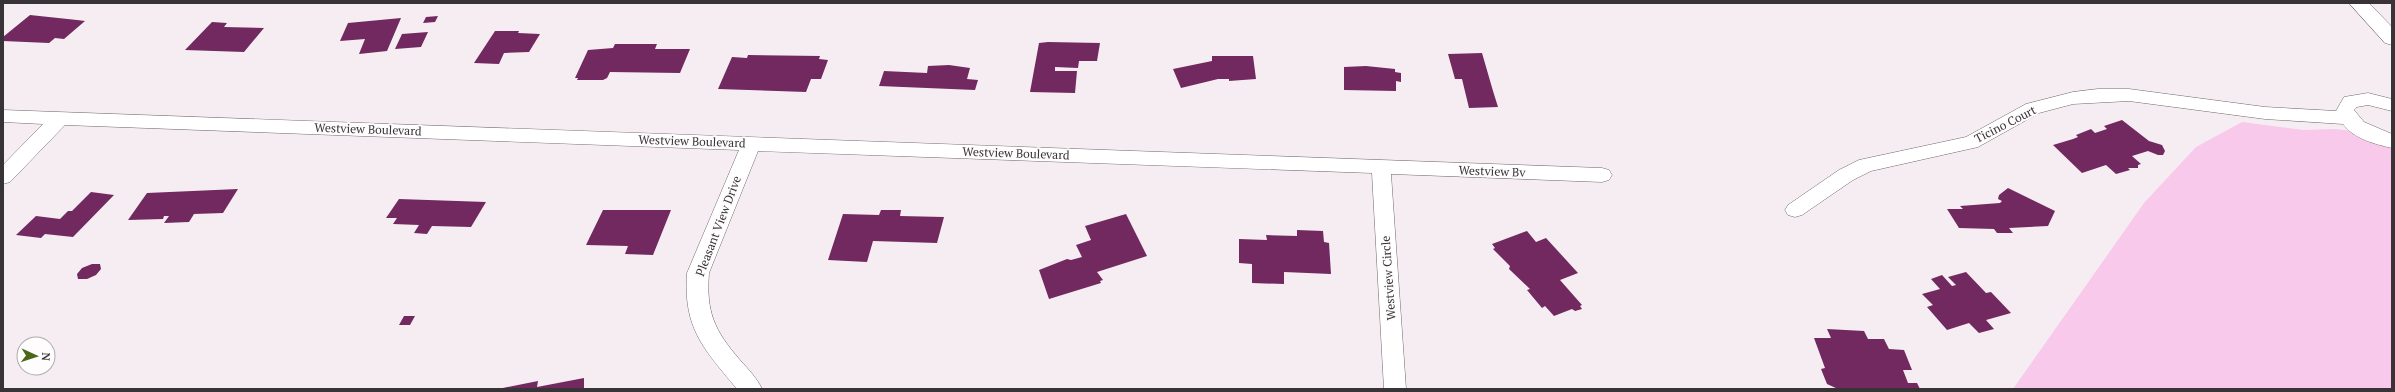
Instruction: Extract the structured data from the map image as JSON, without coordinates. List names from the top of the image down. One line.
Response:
{"streets":{"street":["Ticino Court","Westview Boulevard","Westview Bv","Pleasant View Drive","Westview Circle"]},"crossings":[["Westview Boulevard","Westview Bv"],["Westview Boulevard","Pleasant View Drive"],["Westview Boulevard","Westview Circle"],["Westview Bv","Westview Circle"]],"north":"right"}
